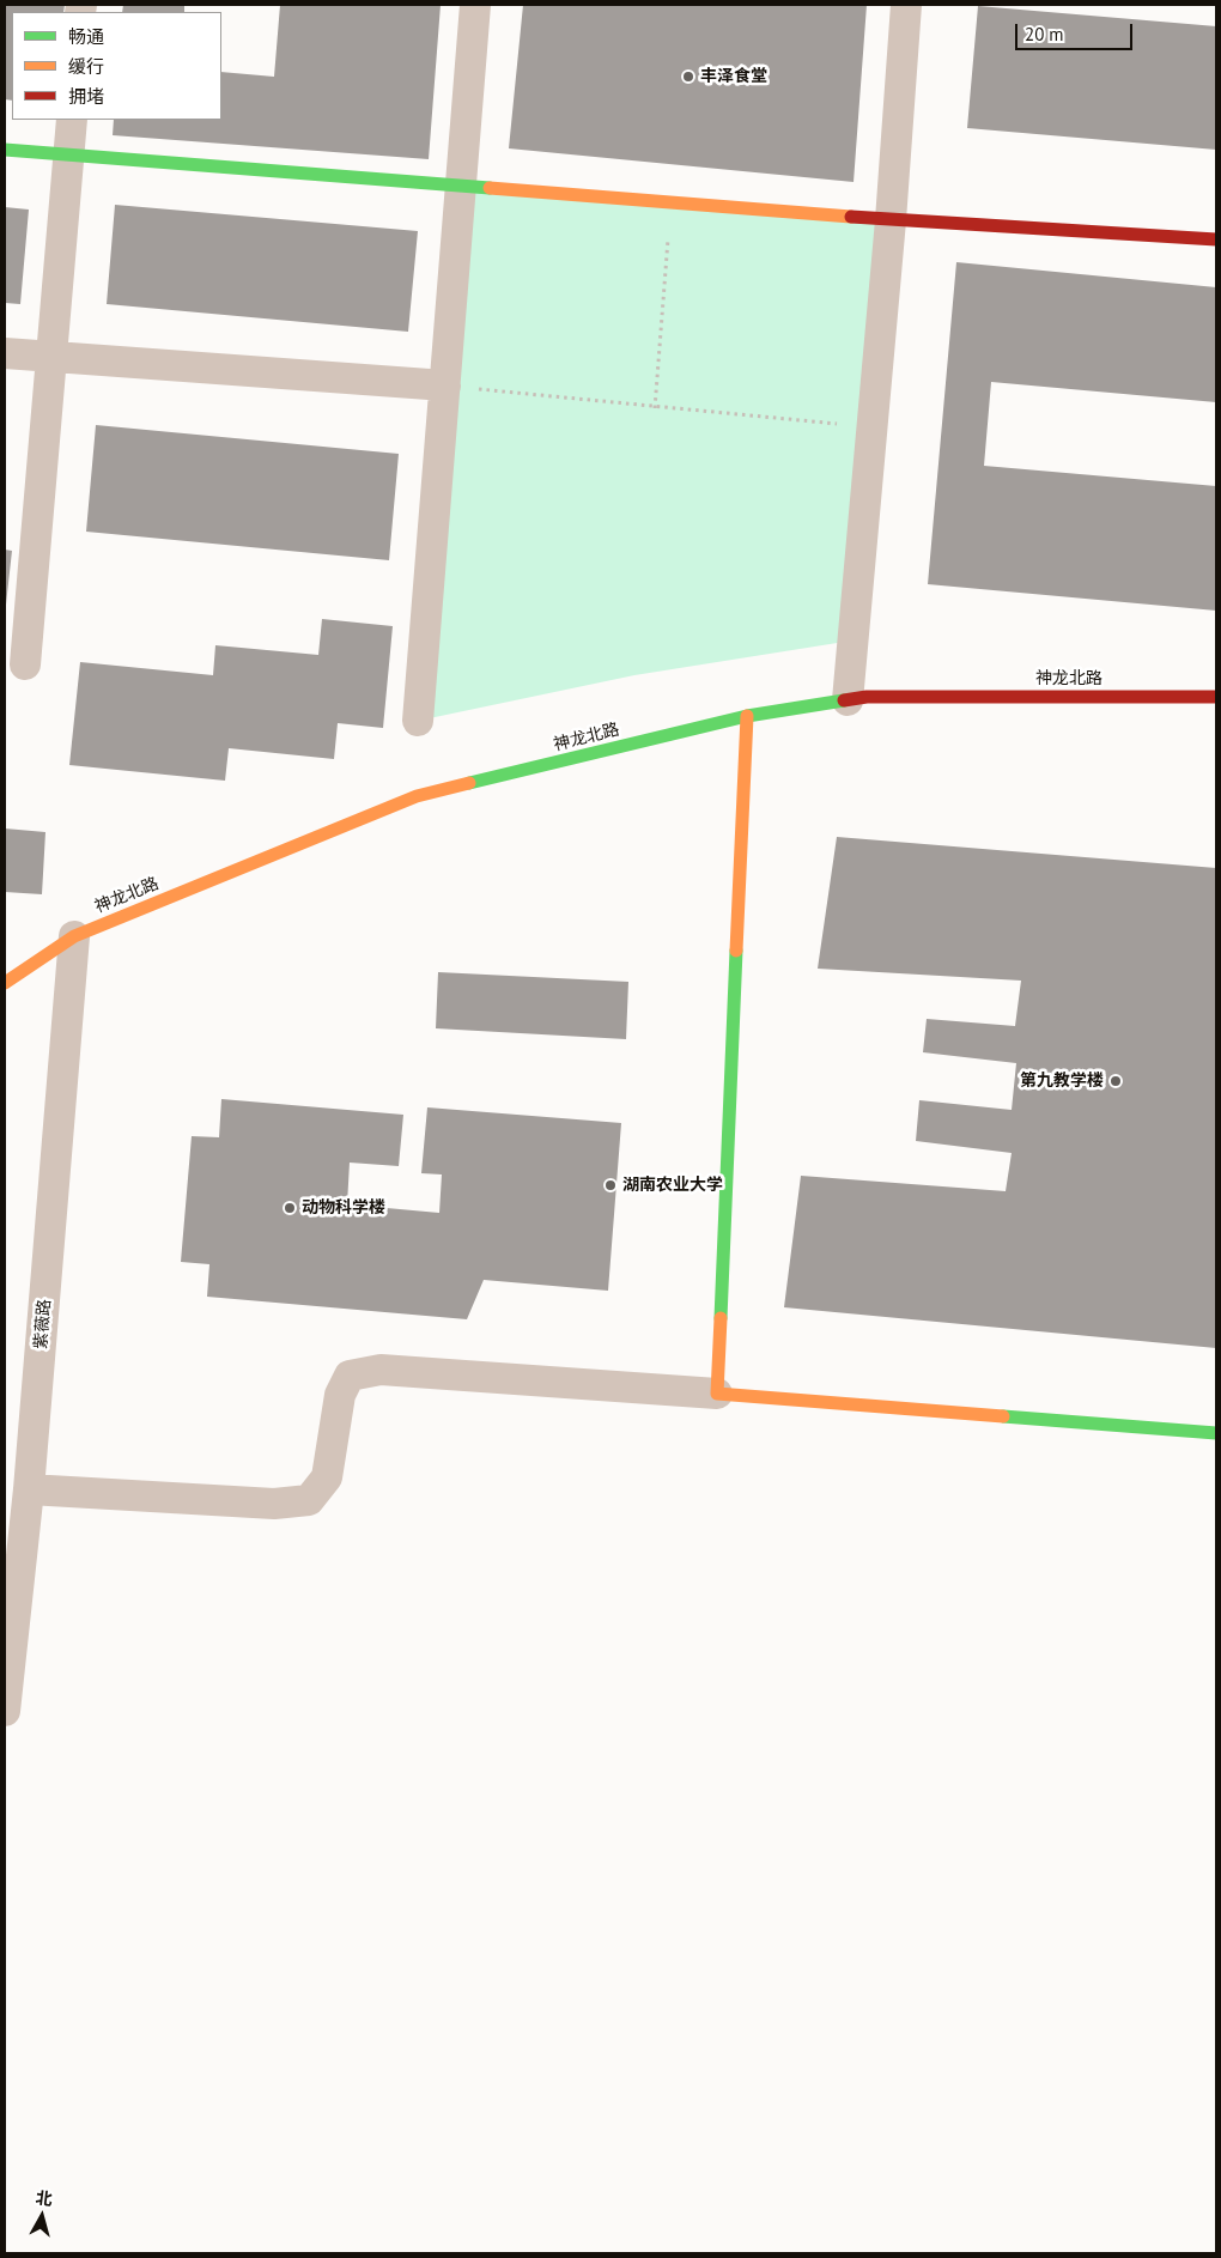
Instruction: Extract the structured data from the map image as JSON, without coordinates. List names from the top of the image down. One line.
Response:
{"streets":{"street":["神龙北路","紫薇路"]},"crossings":[["神龙北路","紫薇路"]],"places":["丰泽食堂","第九教学楼","湖南农业大学","动物科学楼"],"legend":["畅通","缓行","拥堵"],"scale_bar":"20 m","north":"top"}
